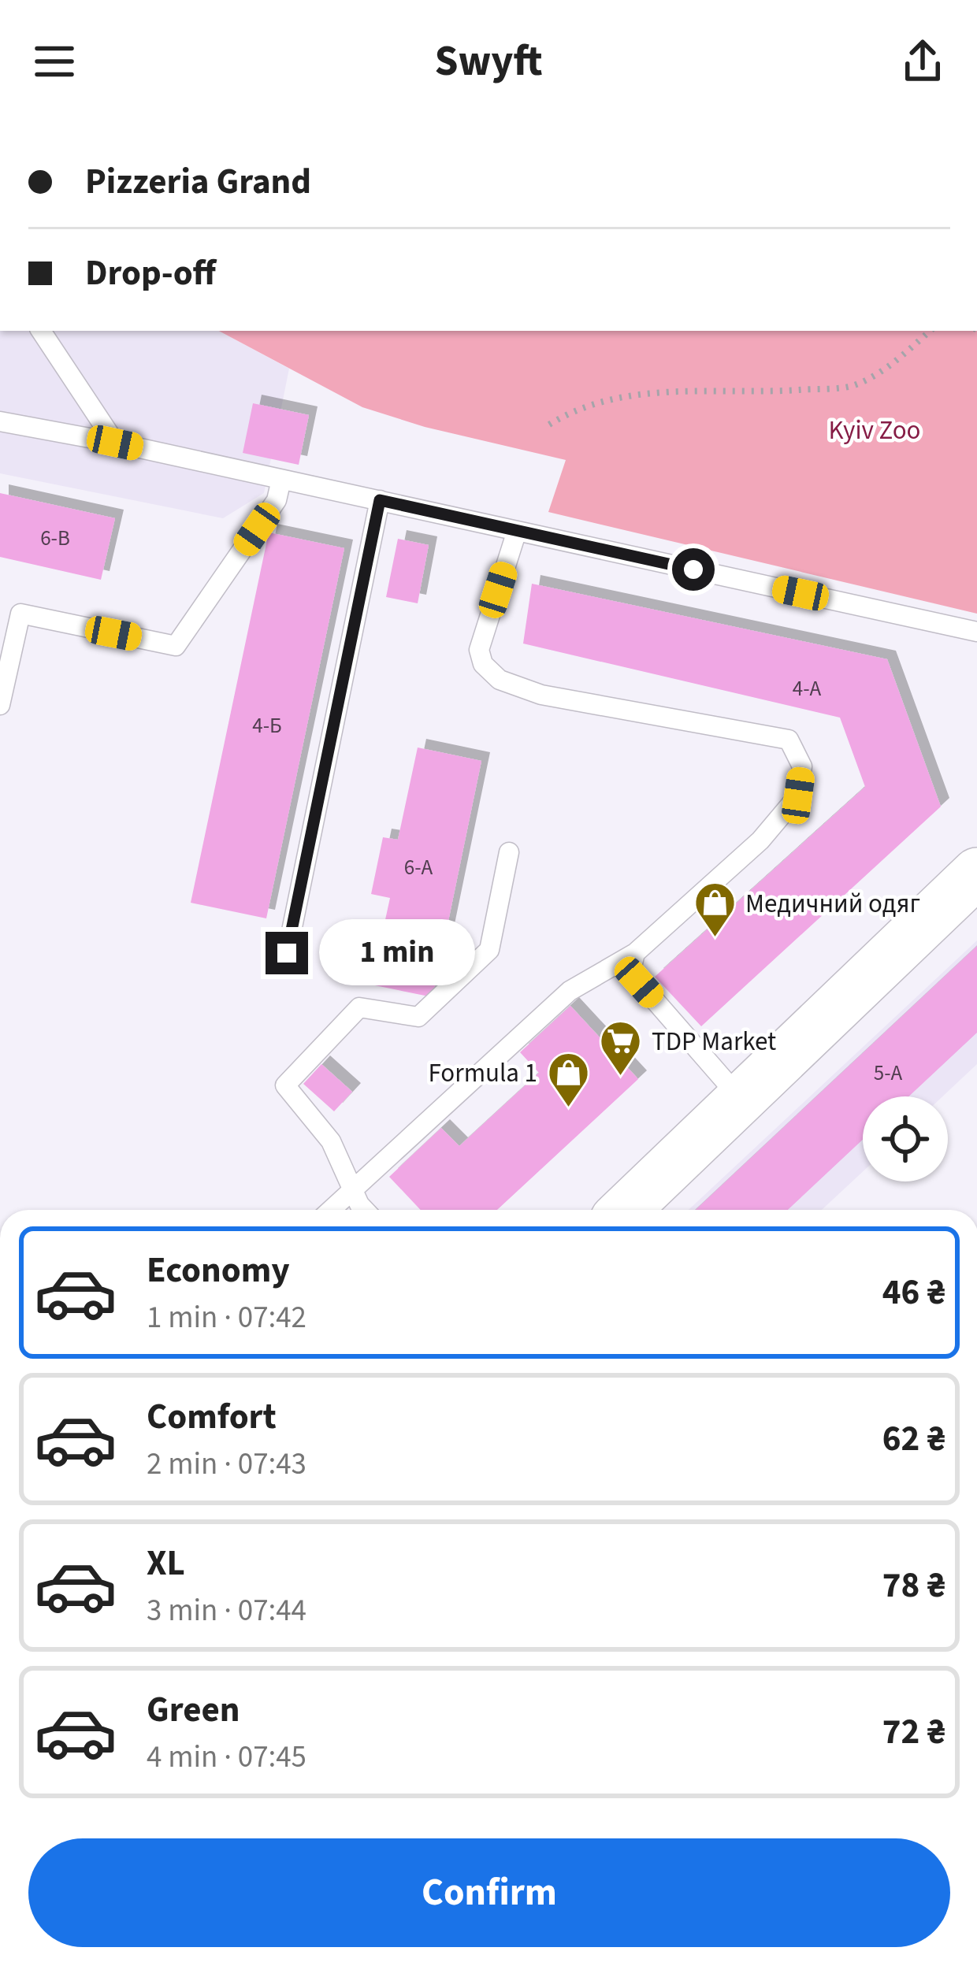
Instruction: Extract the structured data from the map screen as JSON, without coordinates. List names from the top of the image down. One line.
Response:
{"parks":["Kyiv Zoo"],"places":{"shop":["Медичний одяг","Formula 1"],"supermarket":["TDP Market"]},"house_numbers":["6-В","4-А","4-Б","6-А","5-А"],"page":{"header":"Swyft","banner":["Pizzeria Grand","Drop-off"],"bubble":"1 min","list":[{"name":"Economy","note":"1 min · 07:42","value":"46 ₴"},{"name":"Comfort","note":"2 min · 07:43","value":"62 ₴"},{"name":"XL","note":"3 min · 07:44","value":"78 ₴"},{"name":"Green","note":"4 min · 07:45","value":"72 ₴"}],"buttons":"Confirm"}}
